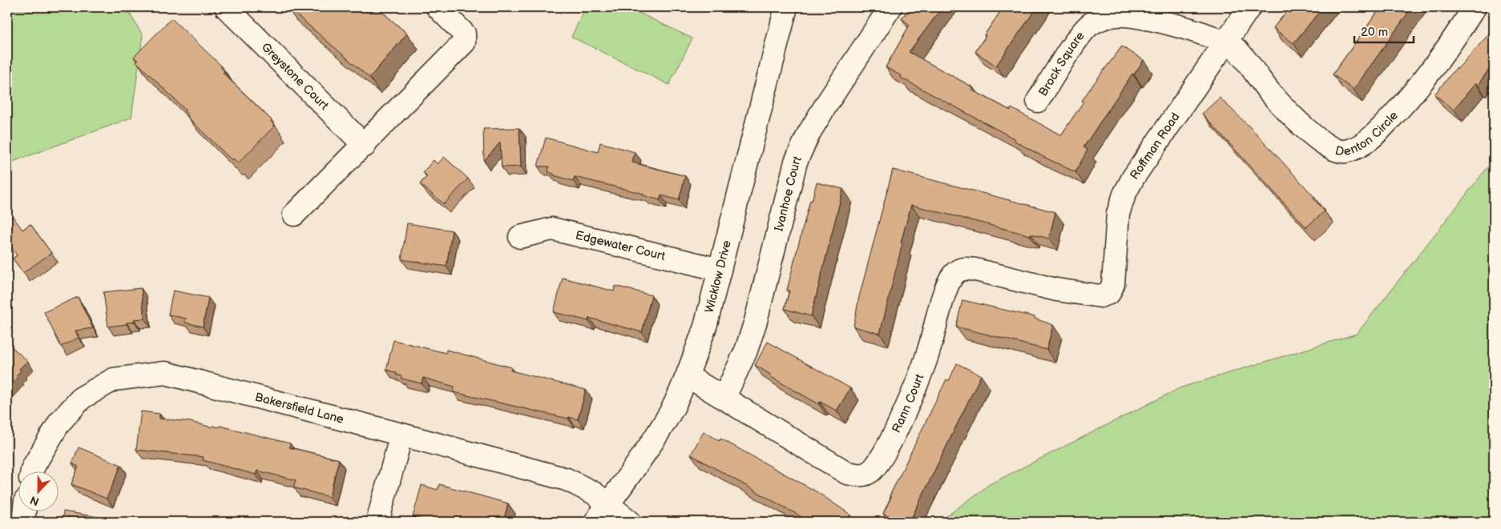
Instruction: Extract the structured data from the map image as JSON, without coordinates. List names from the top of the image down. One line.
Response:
{"streets":{"street":["Brock Square","Greystone Court","Denton Circle","Roffman Road","Ivanhoe Court","Edgewater Court","Wicklow Drive","Rann Court","Bakersfield Lane"]},"crossings":[["Brock Square","Denton Circle"],["Brock Square","Roffman Road"],["Denton Circle","Roffman Road"],["Roffman Road","Rann Court"],["Ivanhoe Court","Rann Court"],["Edgewater Court","Wicklow Drive"],["Wicklow Drive","Rann Court"],["Wicklow Drive","Bakersfield Lane"]],"scale_bar":"20 m","north":"bottom"}
